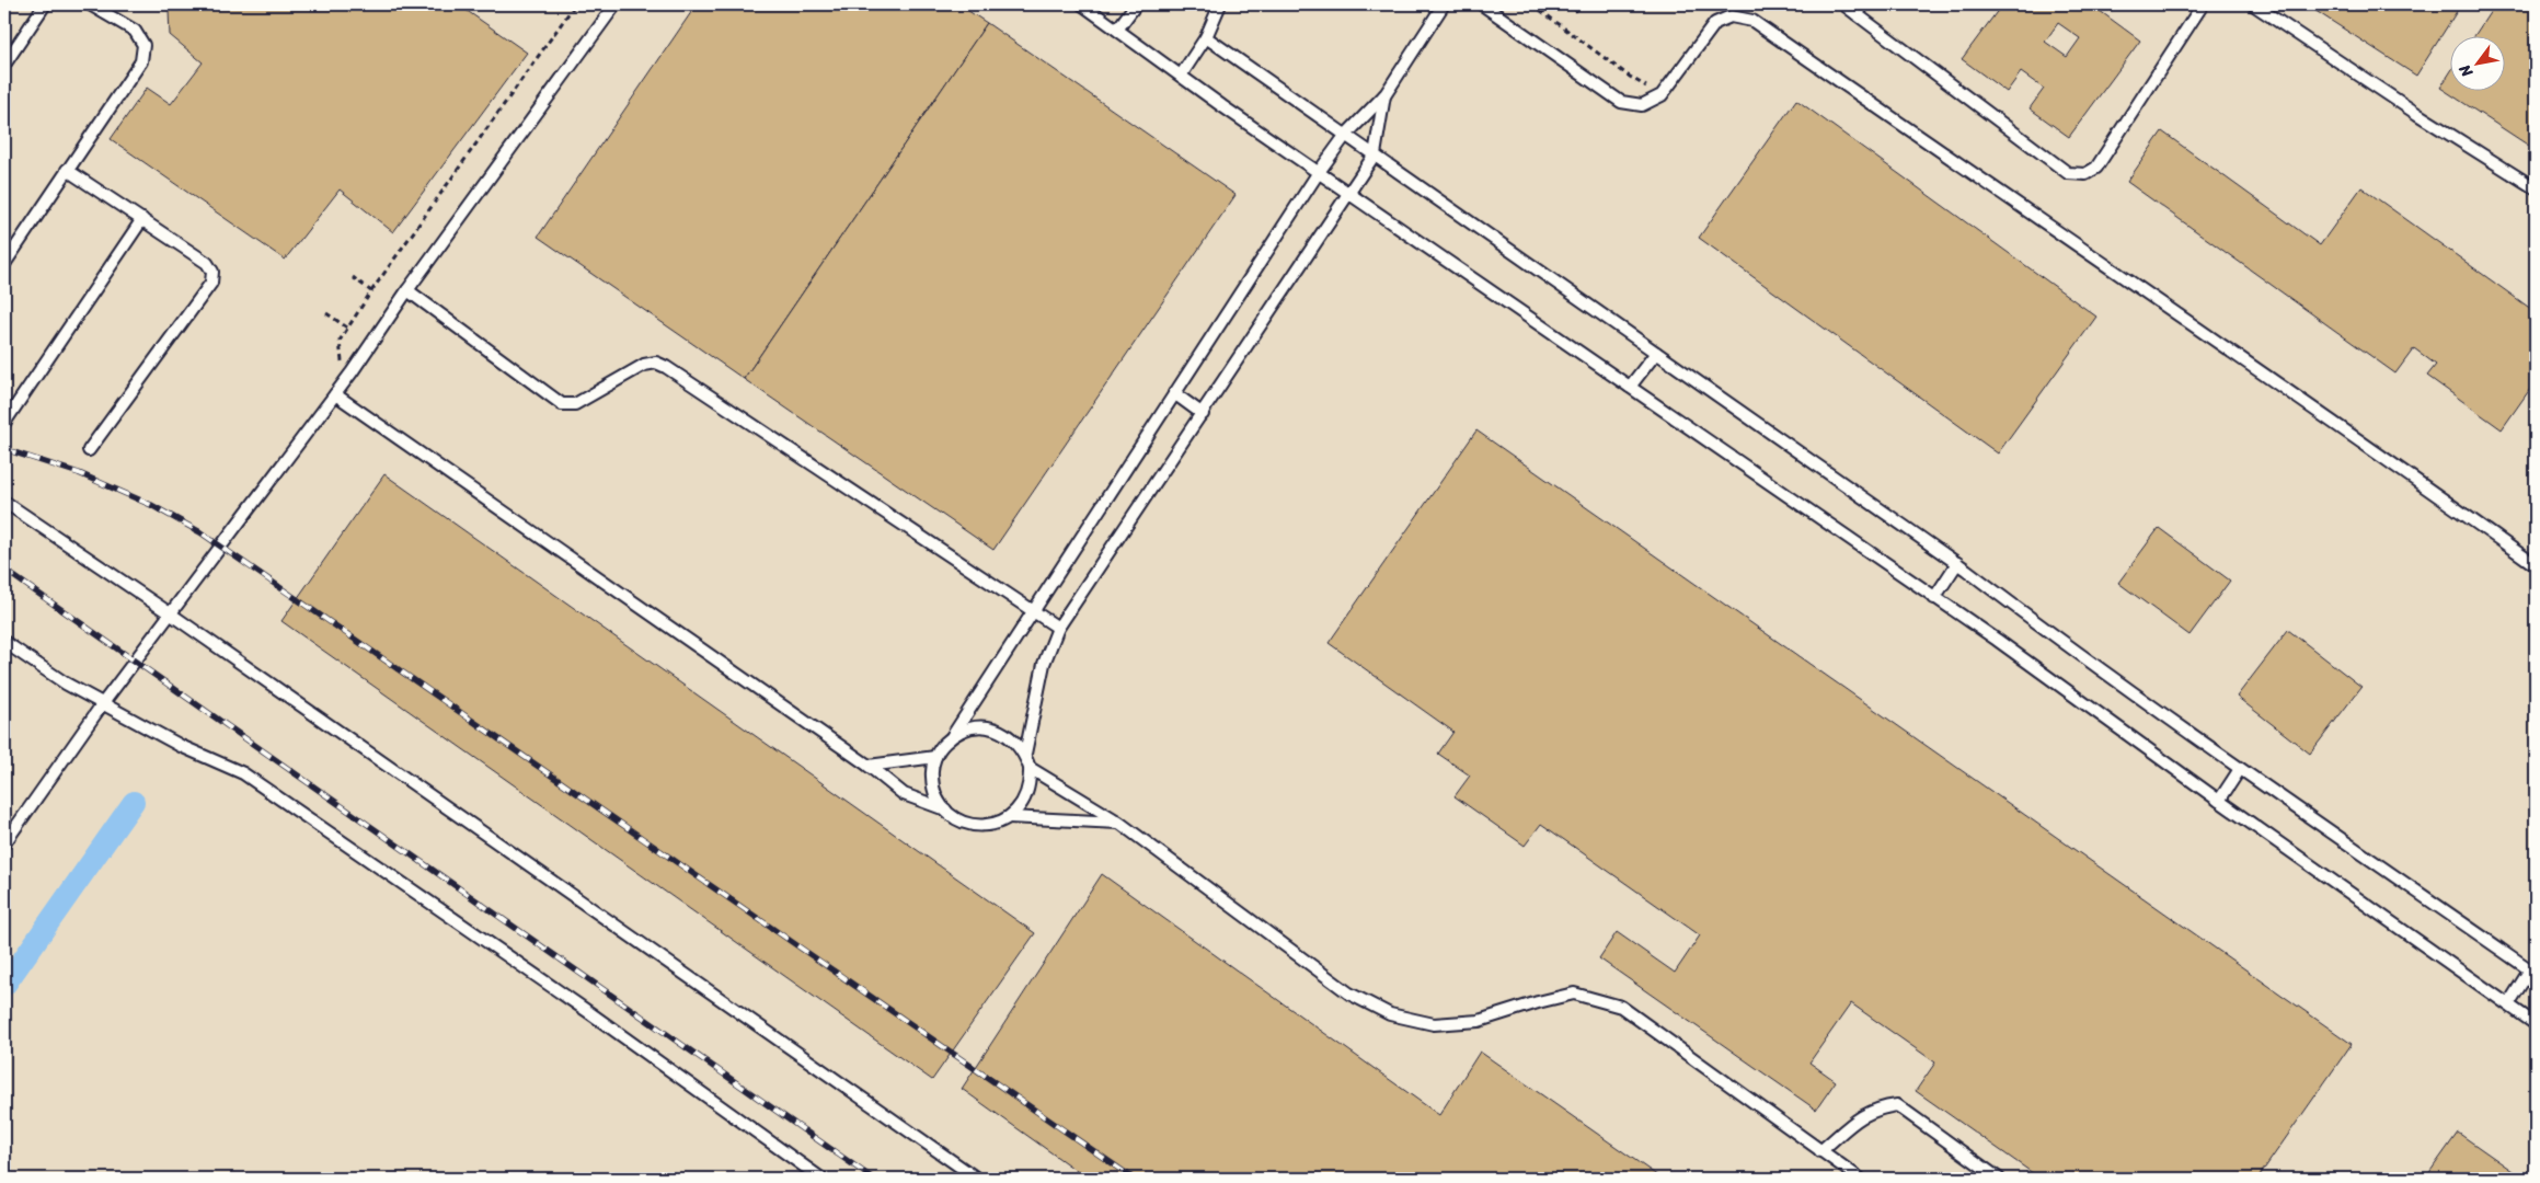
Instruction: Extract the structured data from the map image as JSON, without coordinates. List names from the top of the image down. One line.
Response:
{"north":"bottom left"}
